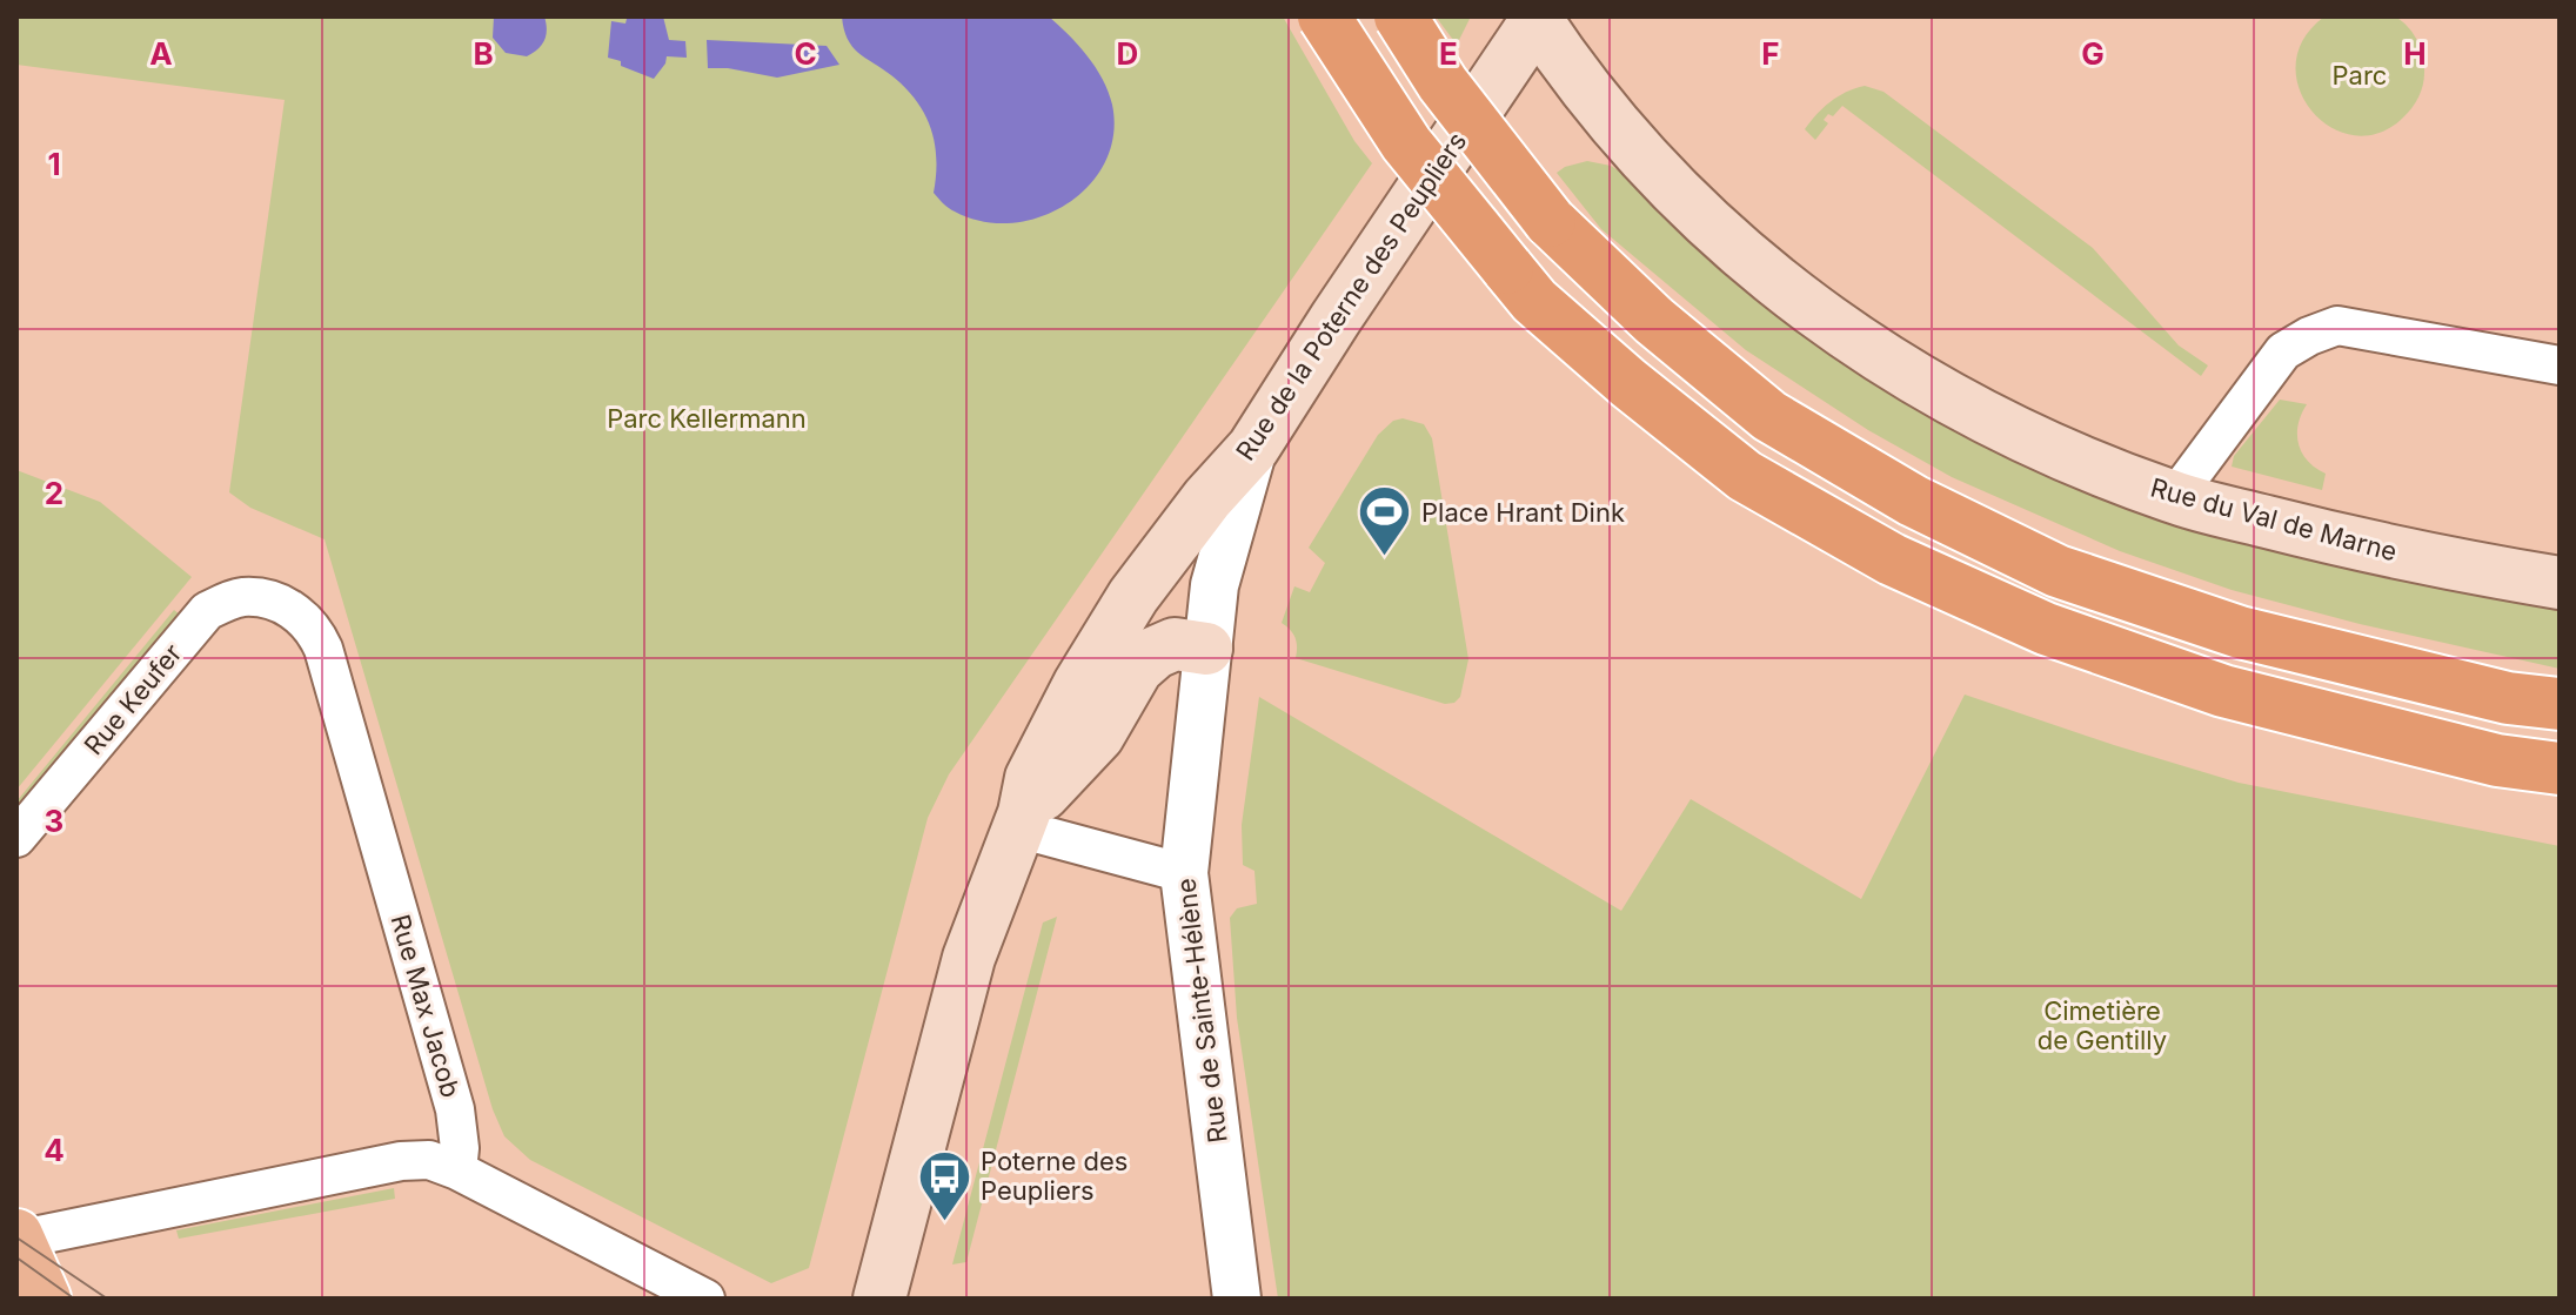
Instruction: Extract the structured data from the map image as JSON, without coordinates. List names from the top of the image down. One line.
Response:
{"streets":{"main road":["Rue de la Poterne des Peupliers","Rue du Val de Marne"],"street":["Rue Keufer","Rue Max Jacob","Rue de Sainte-Hélène"]},"crossings":[["Rue de la Poterne des Peupliers","Rue du Val de Marne"],["Rue de la Poterne des Peupliers","Rue de Sainte-Hélène"],["Rue Keufer","Rue Max Jacob"]],"parks":["Parc","Parc Kellermann","Cimetière de Gentilly"],"places":{"sports":["Place Hrant Dink"],"bus stop":["Poterne des Peupliers"]},"grid":{"columns":["A","B","C","D","E","F","G","H"],"rows":["1","2","3","4"]}}
